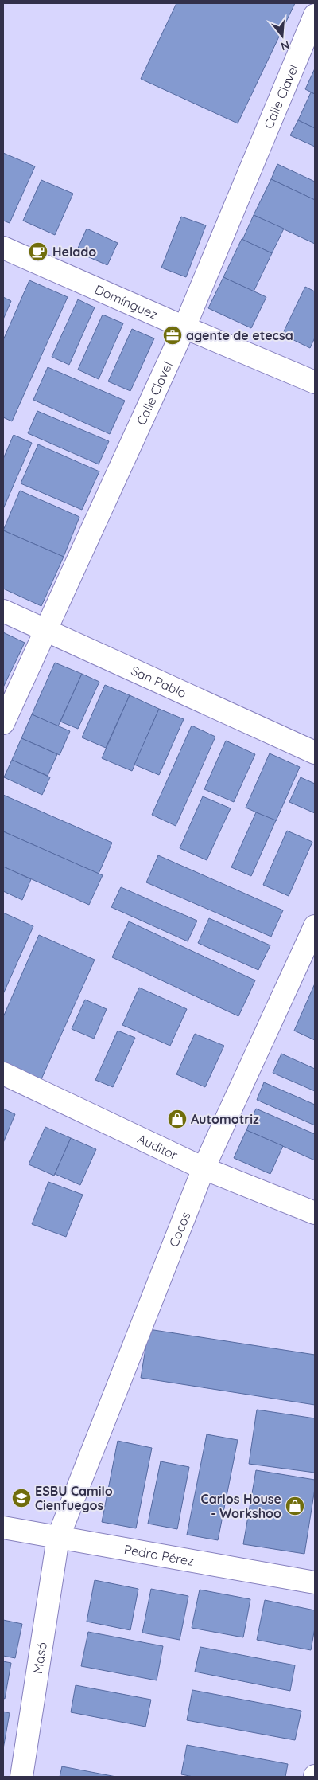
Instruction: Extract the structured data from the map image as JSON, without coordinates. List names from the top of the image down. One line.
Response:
{"streets":{"street":["Calle Clavel","Domínguez","San Pablo","Auditor","Cocos","Pedro Pérez","Masó"]},"crossings":[["Calle Clavel","Domínguez"],["Calle Clavel","San Pablo"],["Auditor","Cocos"],["Cocos","Pedro Pérez"],["Cocos","Masó"],["Pedro Pérez","Masó"]],"places":{"cafe":["Helado"],"office":["agente de etecsa"],"shop":["Automotriz","Carlos House - Workshoo"],"school or university":["ESBU Camilo Cienfuegos"]},"north":"bottom"}
